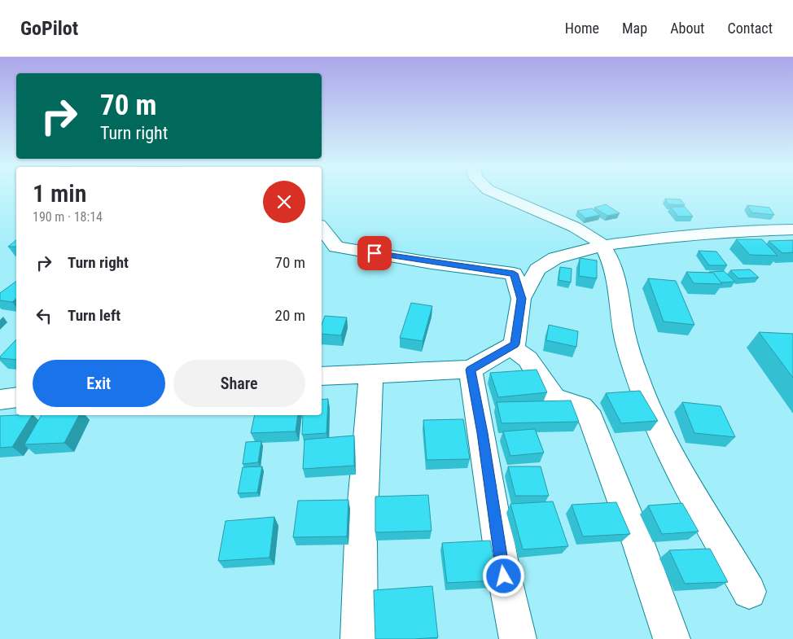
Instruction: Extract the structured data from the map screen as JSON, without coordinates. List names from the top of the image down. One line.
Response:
{"page":{"header":"GoPilot","nav":["Home","Map","About","Contact"],"turn":["70 m","Turn right"],"heading":["1 min","190 m · 18:14"],"list":[{"name":"Turn right","value":"70 m"},{"name":"Turn left","value":"20 m"}],"buttons":["Exit","Share"]}}
